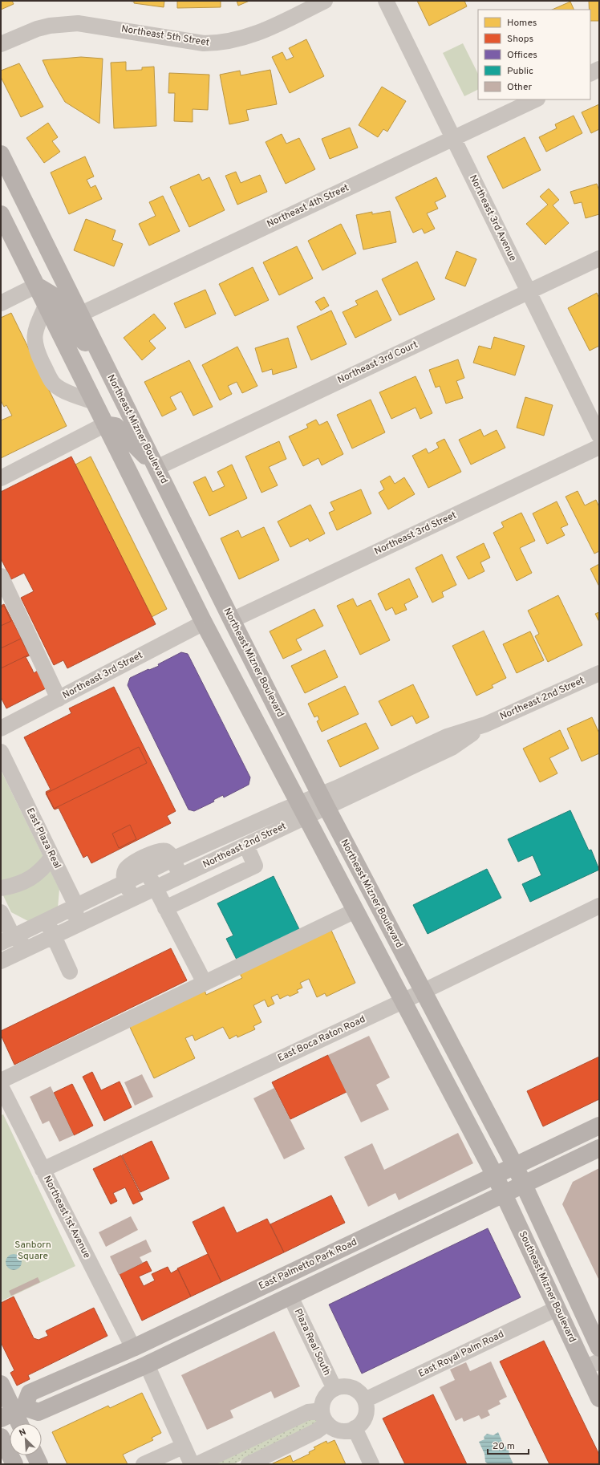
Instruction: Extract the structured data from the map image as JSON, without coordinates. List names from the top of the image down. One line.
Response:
{"streets":{"main road":["Northeast Mizner Boulevard","East Palmetto Park Road","Southeast Mizner Boulevard"],"street":["Northeast 5th Street","Northeast 4th Street","Northeast 3rd Avenue","Northeast 3rd Court","Northeast 3rd Street","Northeast 2nd Street","East Plaza Real","East Boca Raton Road","Northeast 1st Avenue","Plaza Real South","East Royal Palm Road"]},"crossings":[["Northeast 4th Street","Northeast 3rd Avenue"],["Northeast 4th Street","Northeast Mizner Boulevard"],["Northeast 3rd Avenue","Northeast 3rd Court"],["Northeast 3rd Court","Northeast Mizner Boulevard"],["Northeast Mizner Boulevard","Northeast 3rd Street"],["Northeast Mizner Boulevard","Northeast 2nd Street"],["Northeast Mizner Boulevard","East Boca Raton Road"],["Northeast Mizner Boulevard","East Palmetto Park Road"],["Northeast 2nd Street","East Plaza Real"],["East Boca Raton Road","Northeast 1st Avenue"],["Northeast 1st Avenue","East Palmetto Park Road"],["East Palmetto Park Road","Southeast Mizner Boulevard"],["Southeast Mizner Boulevard","East Royal Palm Road"],["Plaza Real South","East Royal Palm Road"]],"parks":["Sanborn Square"],"legend":["Homes","Shops","Offices","Public","Other"],"scale_bar":"20 m","north":"top left"}
